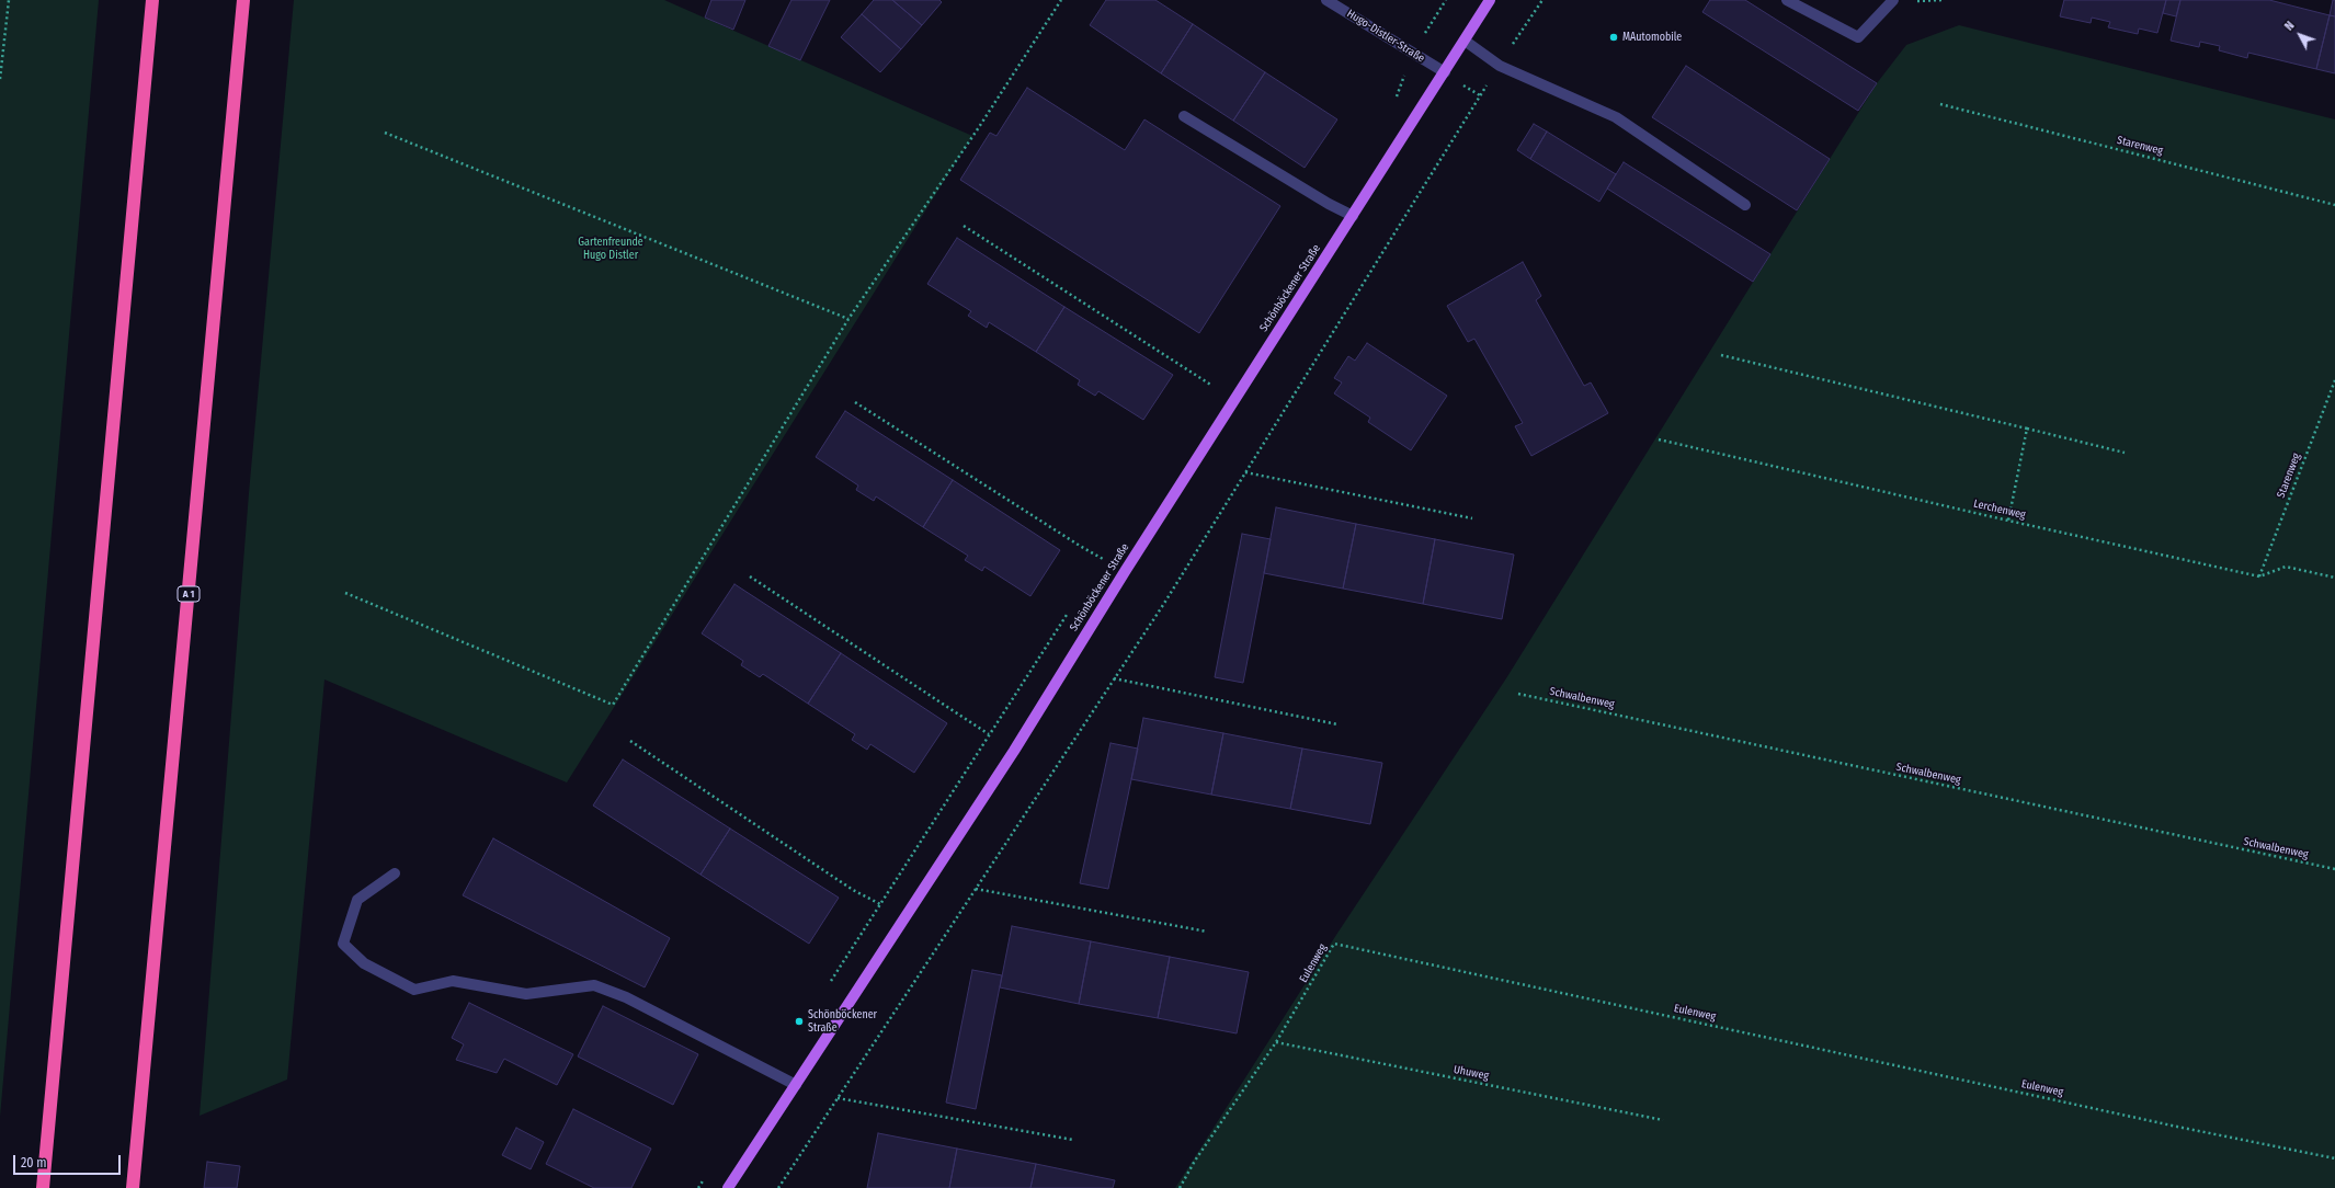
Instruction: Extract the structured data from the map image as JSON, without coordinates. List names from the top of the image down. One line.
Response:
{"streets":{"highway":["A 1"],"main road":["Schönböckener Straße"],"street":["Hugo-Distler-Straße"],"path":["Starenweg","Lerchenweg","Schwalbenweg","Eulenweg","Uhuweg"]},"crossings":[["Hugo-Distler-Straße","Schönböckener Straße"],["Starenweg","Lerchenweg"],["Eulenweg","Uhuweg"]],"parks":["Gartenfreunde Hugo Distler"],"places":["MAutomobile","Schönböckener Straße"],"scale_bar":"20 m","north":"top left"}
